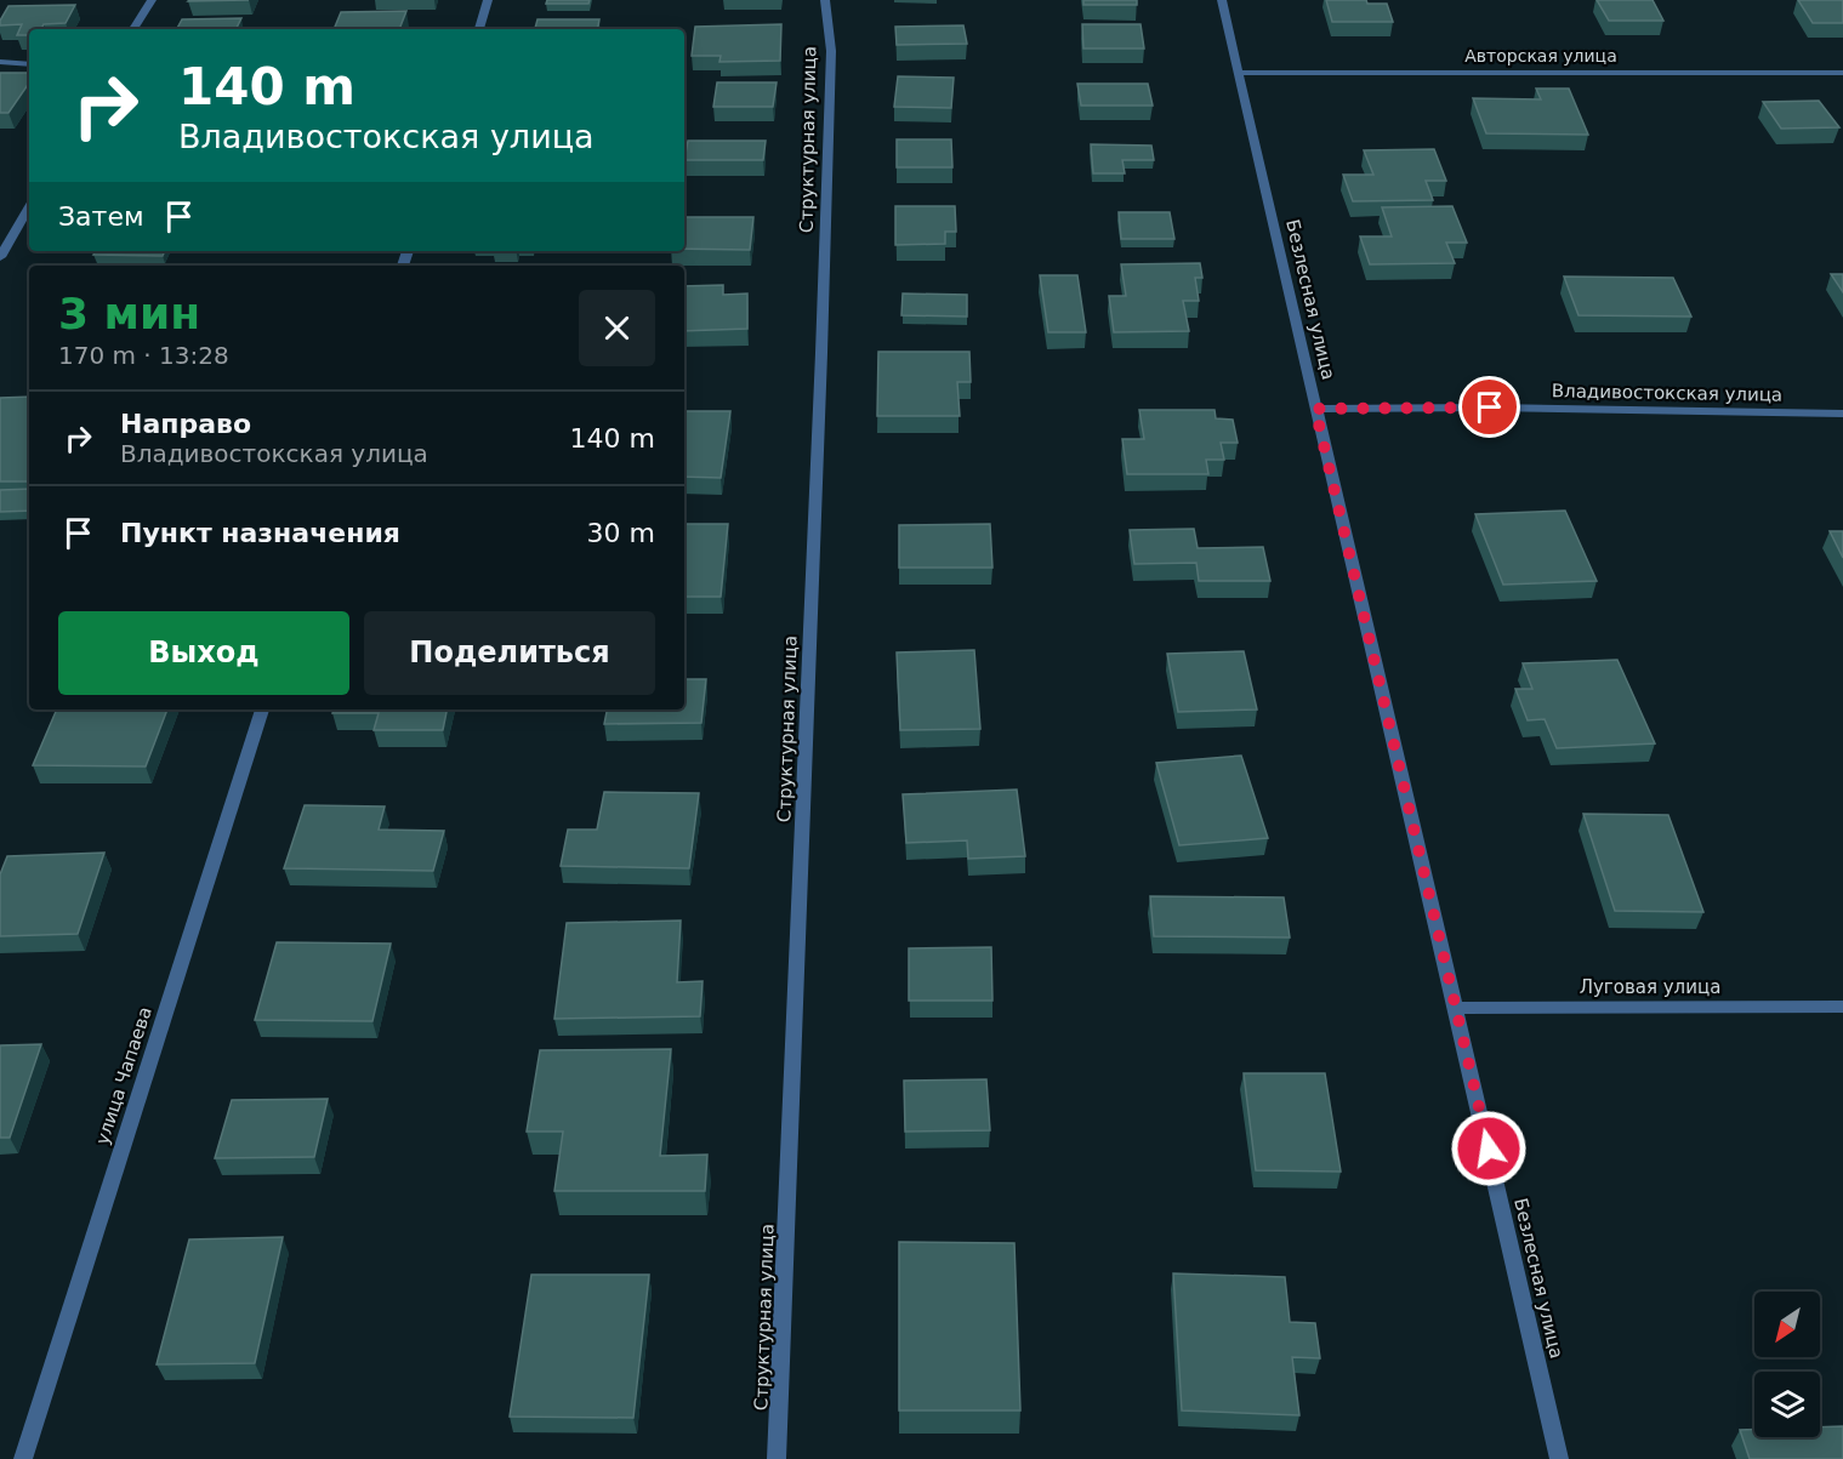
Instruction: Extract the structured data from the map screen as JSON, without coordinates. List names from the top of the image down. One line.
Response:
{"streets":{"street":["Авторская улица","Структурная улица","Безлесная улица","Владивостокская улица","Луговая улица","улица Чапаева"]},"crossings":[["Авторская улица","Безлесная улица"],["Безлесная улица","Владивостокская улица"],["Безлесная улица","Луговая улица"]],"north":"bottom left","page":{"turn":["140 m","Владивостокская улица"],"then":"Затем","heading":["3 мин","170 m · 13:28"],"list":[{"name":"Направо","note":"Владивостокская улица","value":"140 m"},{"name":"Пункт назначения","value":"30 m"}],"buttons":["Выход","Поделиться"]}}
